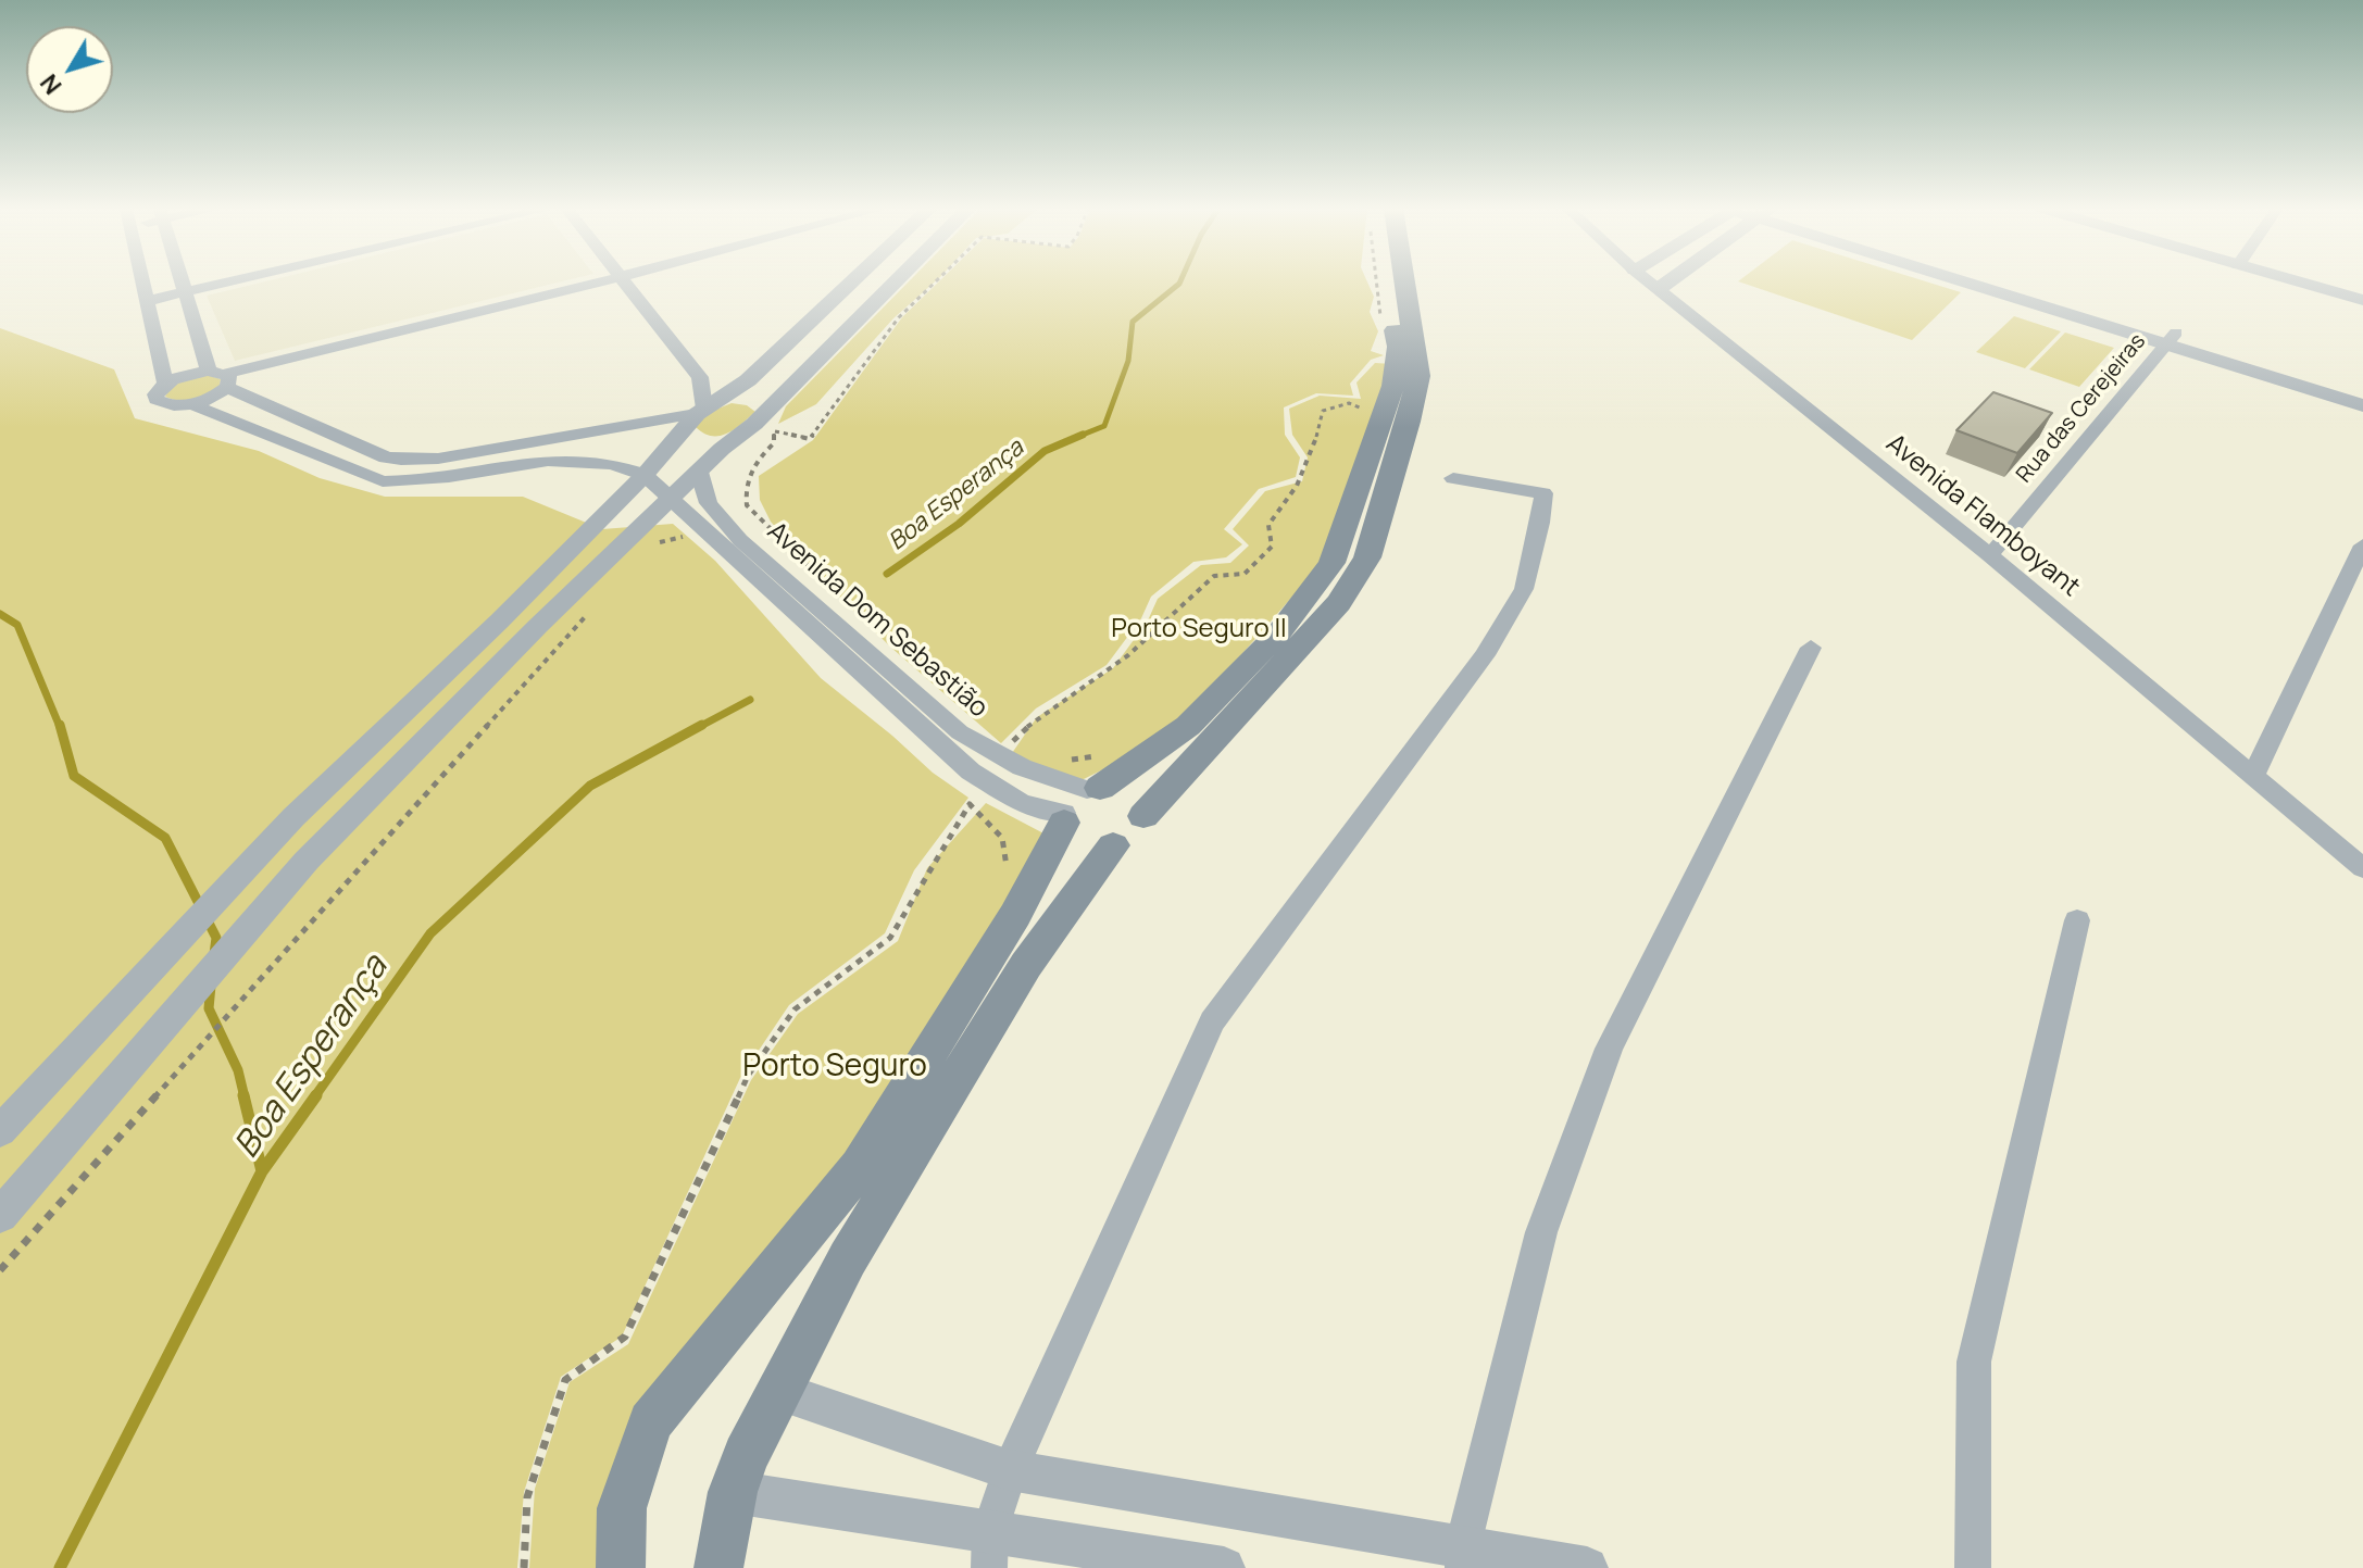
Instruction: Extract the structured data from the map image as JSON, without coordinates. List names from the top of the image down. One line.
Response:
{"streets":{"street":["Rua das Cerejeiras","Avenida Flamboyant","Avenida Dom Sebastião"]},"crossings":[["Rua das Cerejeiras","Avenida Flamboyant"]],"water":["Boa Esperança"],"parks":["Porto Seguro II","Porto Seguro"],"north":"bottom left"}
